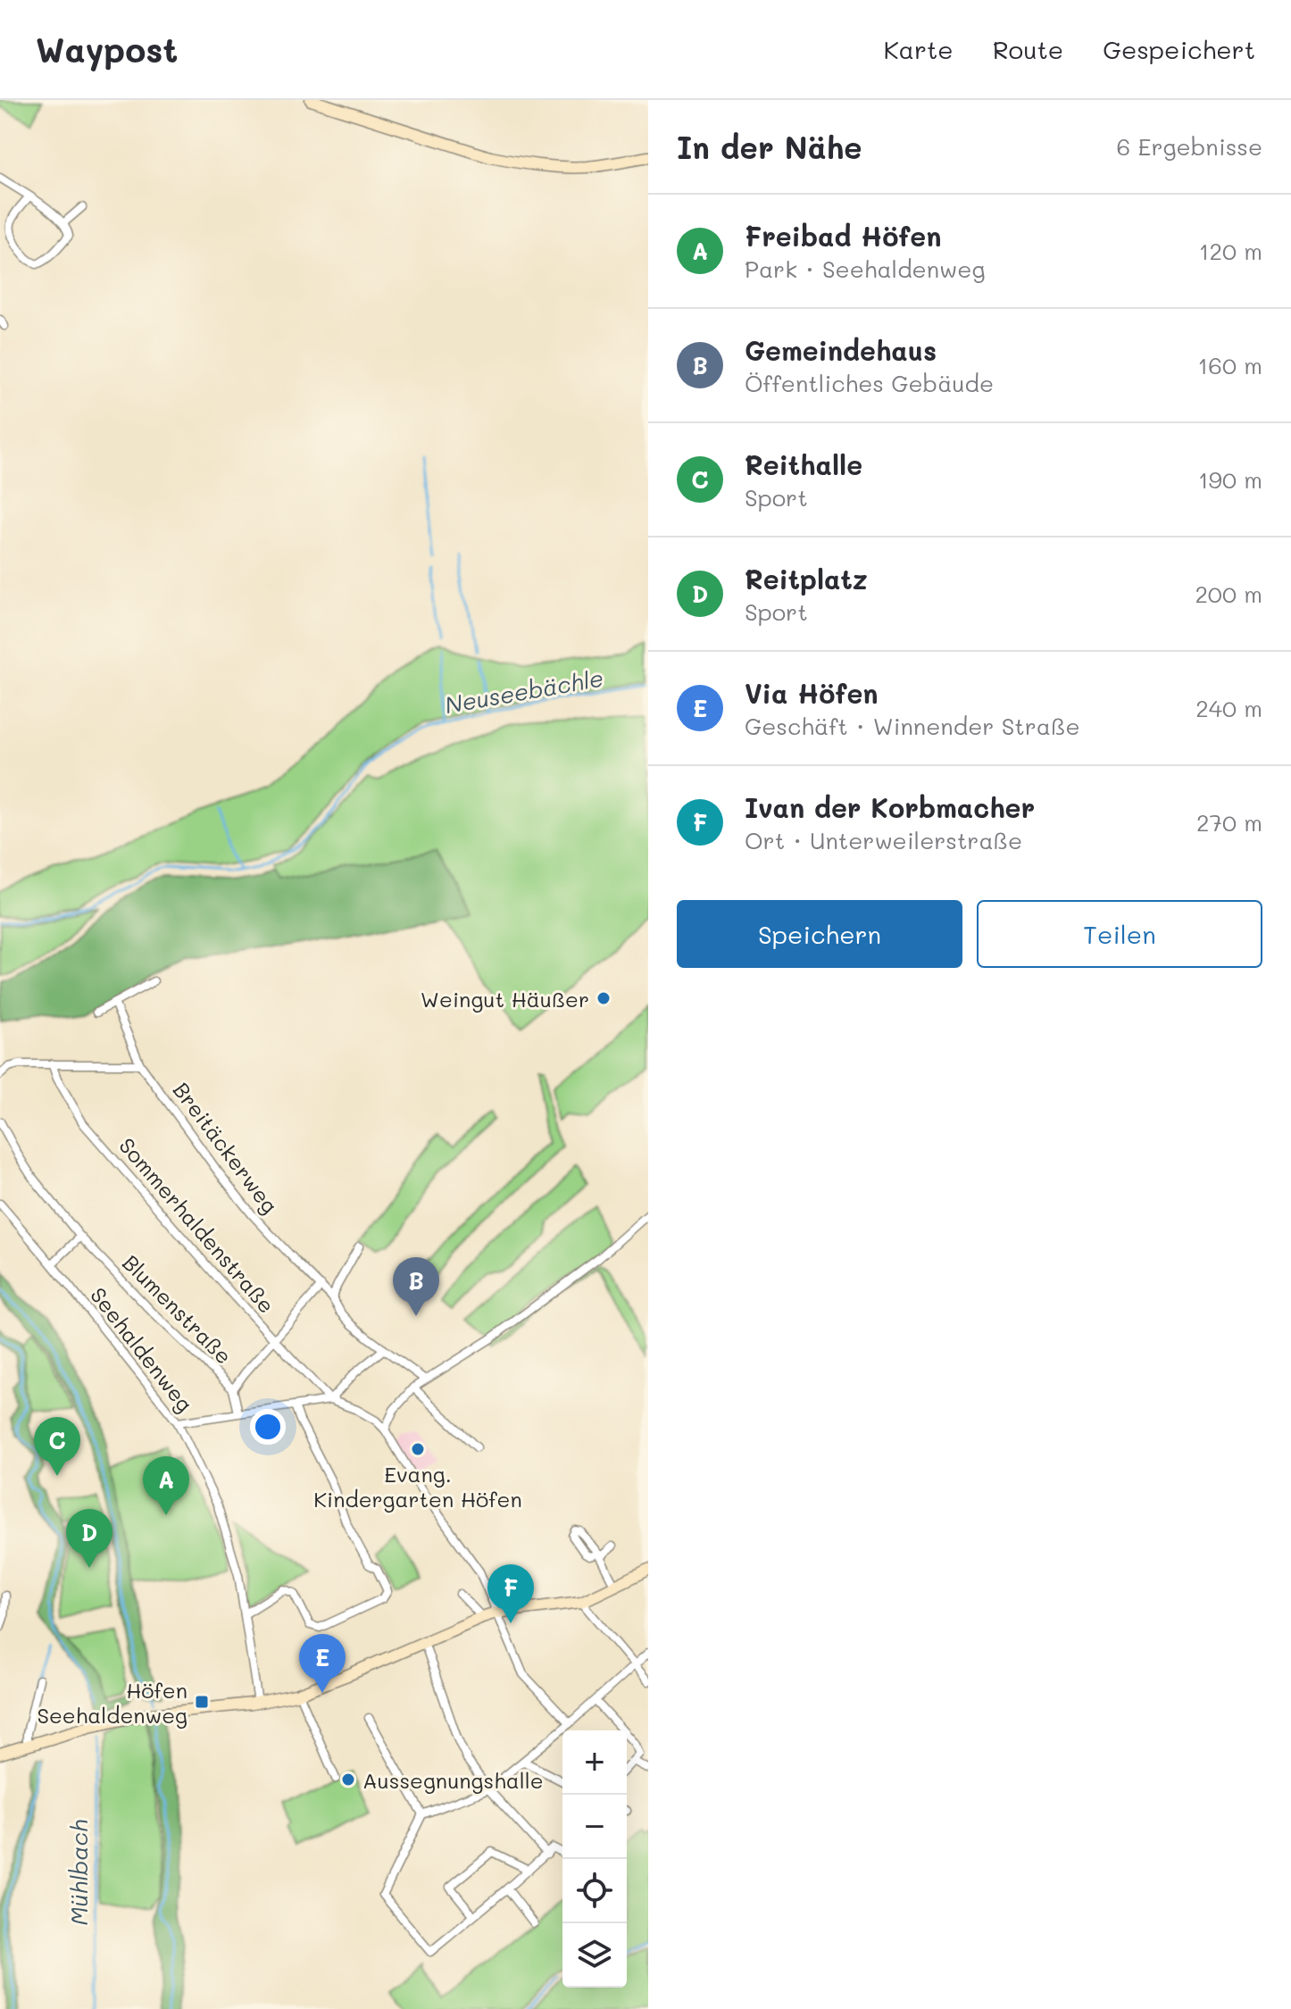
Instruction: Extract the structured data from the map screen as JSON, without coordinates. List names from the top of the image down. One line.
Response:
{"streets":{"street":["Breitäckerweg","Sommerhaldenstraße","Blumenstraße","Seehaldenweg"]},"water":["Neuseebächle","Mühlbach"],"places":{"other":["Weingut Häußer","Evang. Kindergarten Höfen","Aussegnungshalle"],"transit":["Höfen Seehaldenweg"]},"page":{"header":"Waypost","nav":["Karte","Route","Gespeichert"],"heading":["In der Nähe","6 Ergebnisse"],"list":[{"mark":"A","name":"Freibad Höfen","note":"Park · Seehaldenweg","value":"120 m"},{"mark":"B","name":"Gemeindehaus","note":"Öffentliches Gebäude","value":"160 m"},{"mark":"C","name":"Reithalle","note":"Sport","value":"190 m"},{"mark":"D","name":"Reitplatz","note":"Sport","value":"200 m"},{"mark":"E","name":"Via Höfen","note":"Geschäft · Winnender Straße","value":"240 m"},{"mark":"F","name":"Ivan der Korbmacher","note":"Ort · Unterweilerstraße","value":"270 m"}],"buttons":["Speichern","Teilen"],"pins":["B","C","A","D","F","E"],"map_buttons":["+","−"]}}
